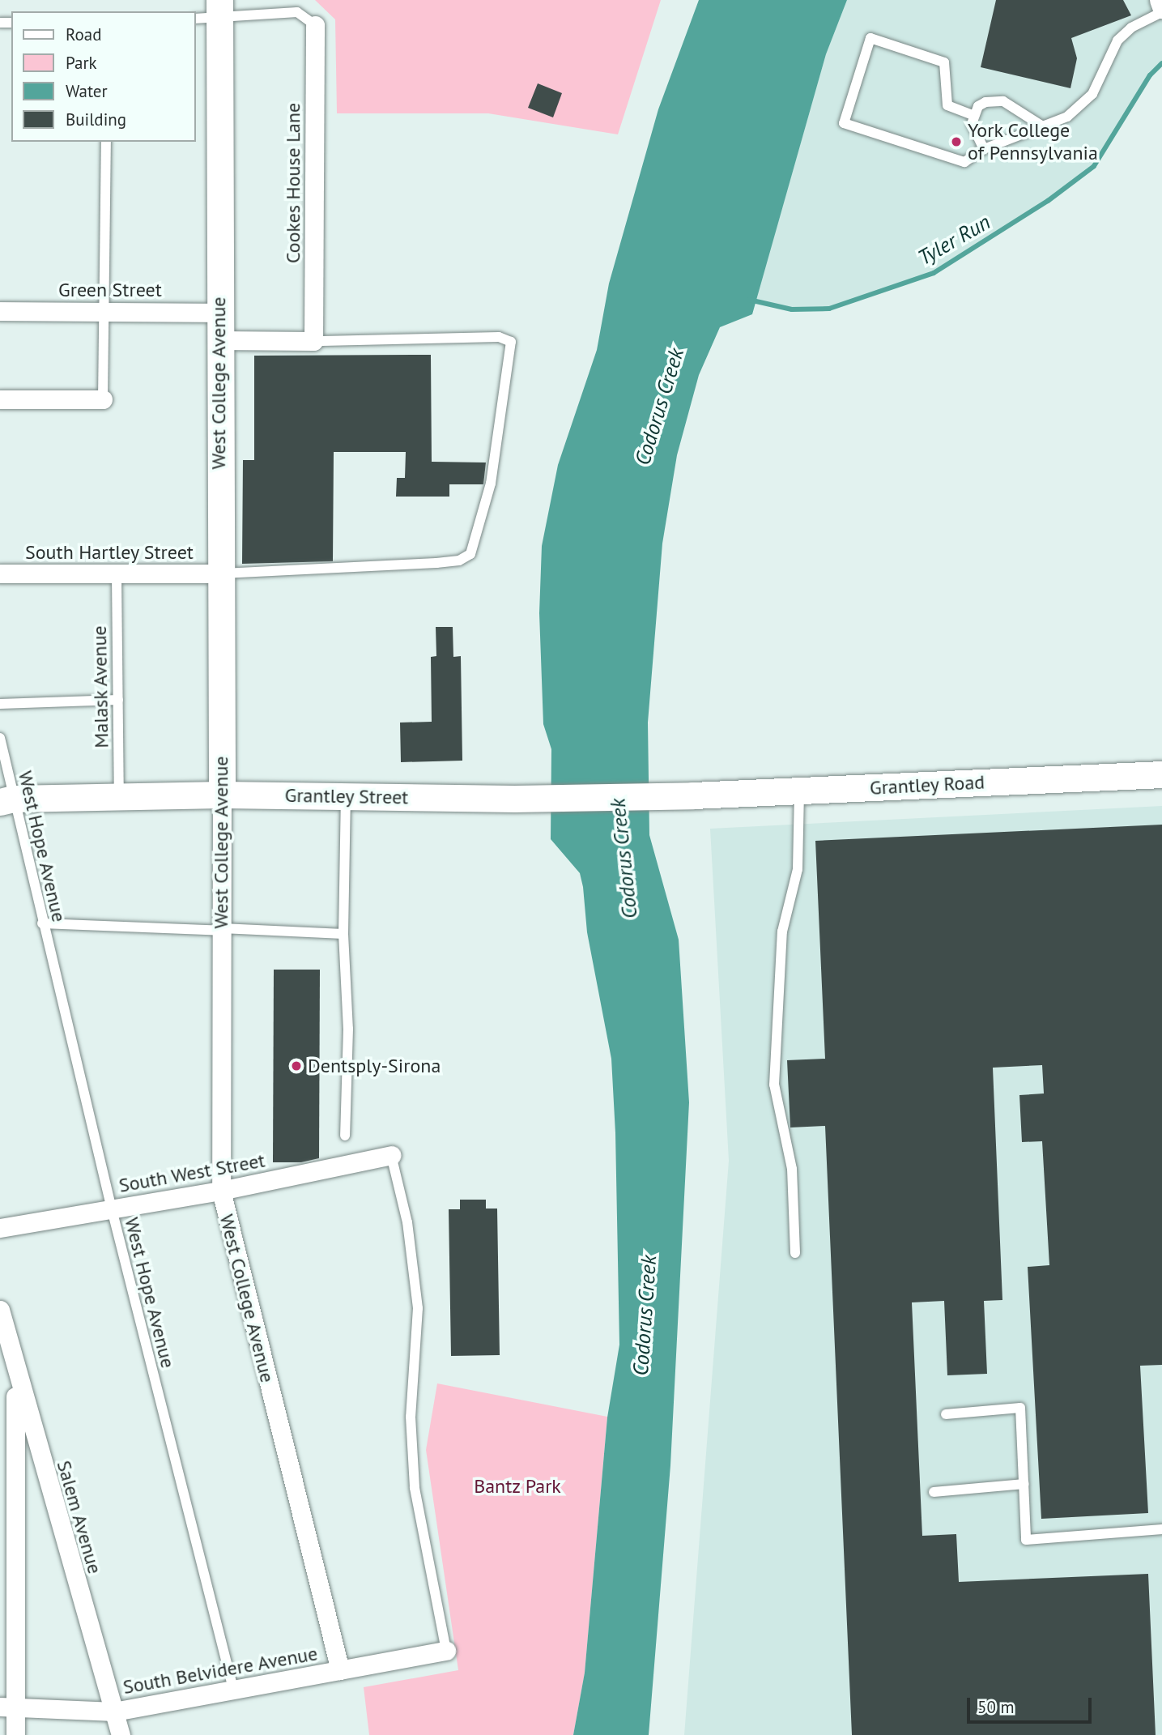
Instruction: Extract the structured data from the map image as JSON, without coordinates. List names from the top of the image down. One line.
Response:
{"streets":{"street":["Cookes House Lane","Green Street","West College Avenue","South Hartley Street","Grantley Road","Grantley Street","South West Street","Salem Avenue","South Belvidere Avenue"],"lane":["Malask Avenue","West Hope Avenue"]},"crossings":[["Green Street","West College Avenue"],["West College Avenue","South Hartley Street"],["West College Avenue","Grantley Street"],["West College Avenue","South West Street"],["West College Avenue","South Belvidere Avenue"],["South Hartley Street","Malask Avenue"],["Malask Avenue","Grantley Street"],["Grantley Road","Grantley Street"],["Grantley Street","West Hope Avenue"],["West Hope Avenue","South West Street"],["West Hope Avenue","South Belvidere Avenue"],["Salem Avenue","South Belvidere Avenue"]],"water":["Tyler Run","Codorus Creek"],"parks":["Bantz Park"],"places":["York College of Pennsylvania","Dentsply-Sirona"],"legend":["Road","Park","Water","Building"],"scale_bar":"50 m"}
